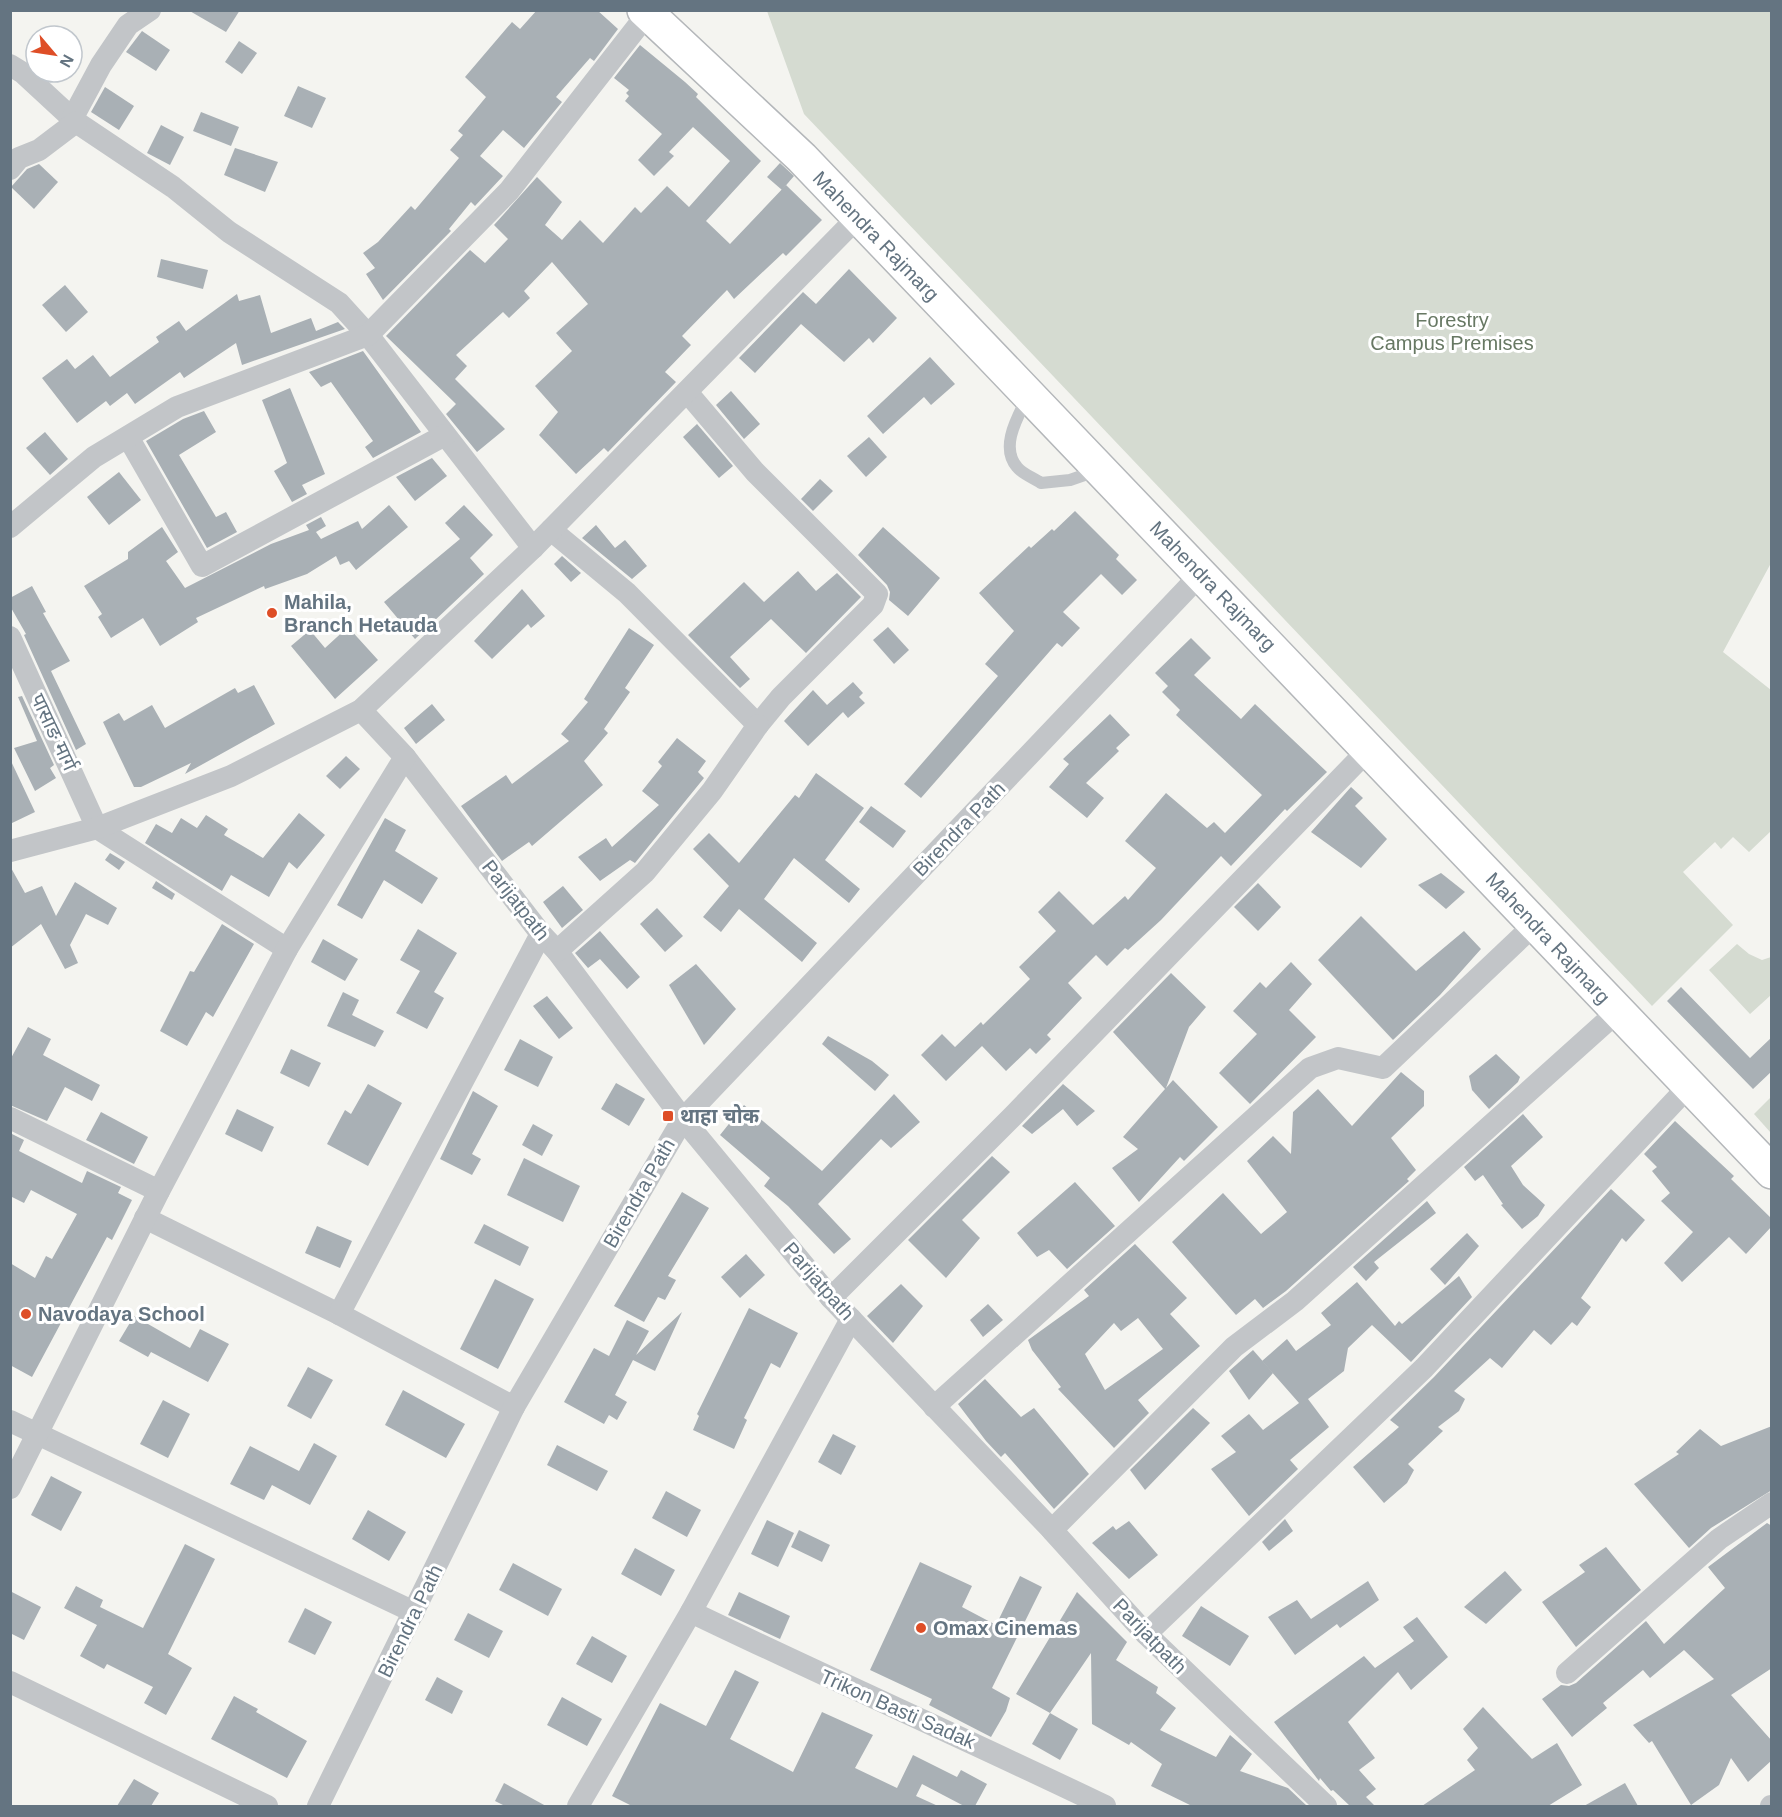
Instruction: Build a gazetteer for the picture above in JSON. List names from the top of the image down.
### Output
{
  "streets": {
    "highway": ["Mahendra Rajmarg"],
    "street": [
      "पासाङ मार्ग",
      "Birendra Path",
      "Parijatpath",
      "Trikon Basti Sadak"
    ]
  },
  "crossings": [
    ["Mahendra Rajmarg", "Birendra Path"],
    ["Birendra Path", "Parijatpath"]
  ],
  "parks": ["Forestry Campus Premises"],
  "places": {
    "other": ["Mahila, Branch Hetauda", "Navodaya School", "Omax Cinemas"],
    "transit": ["थाहा चोक"]
  },
  "north": "bottom right"
}
